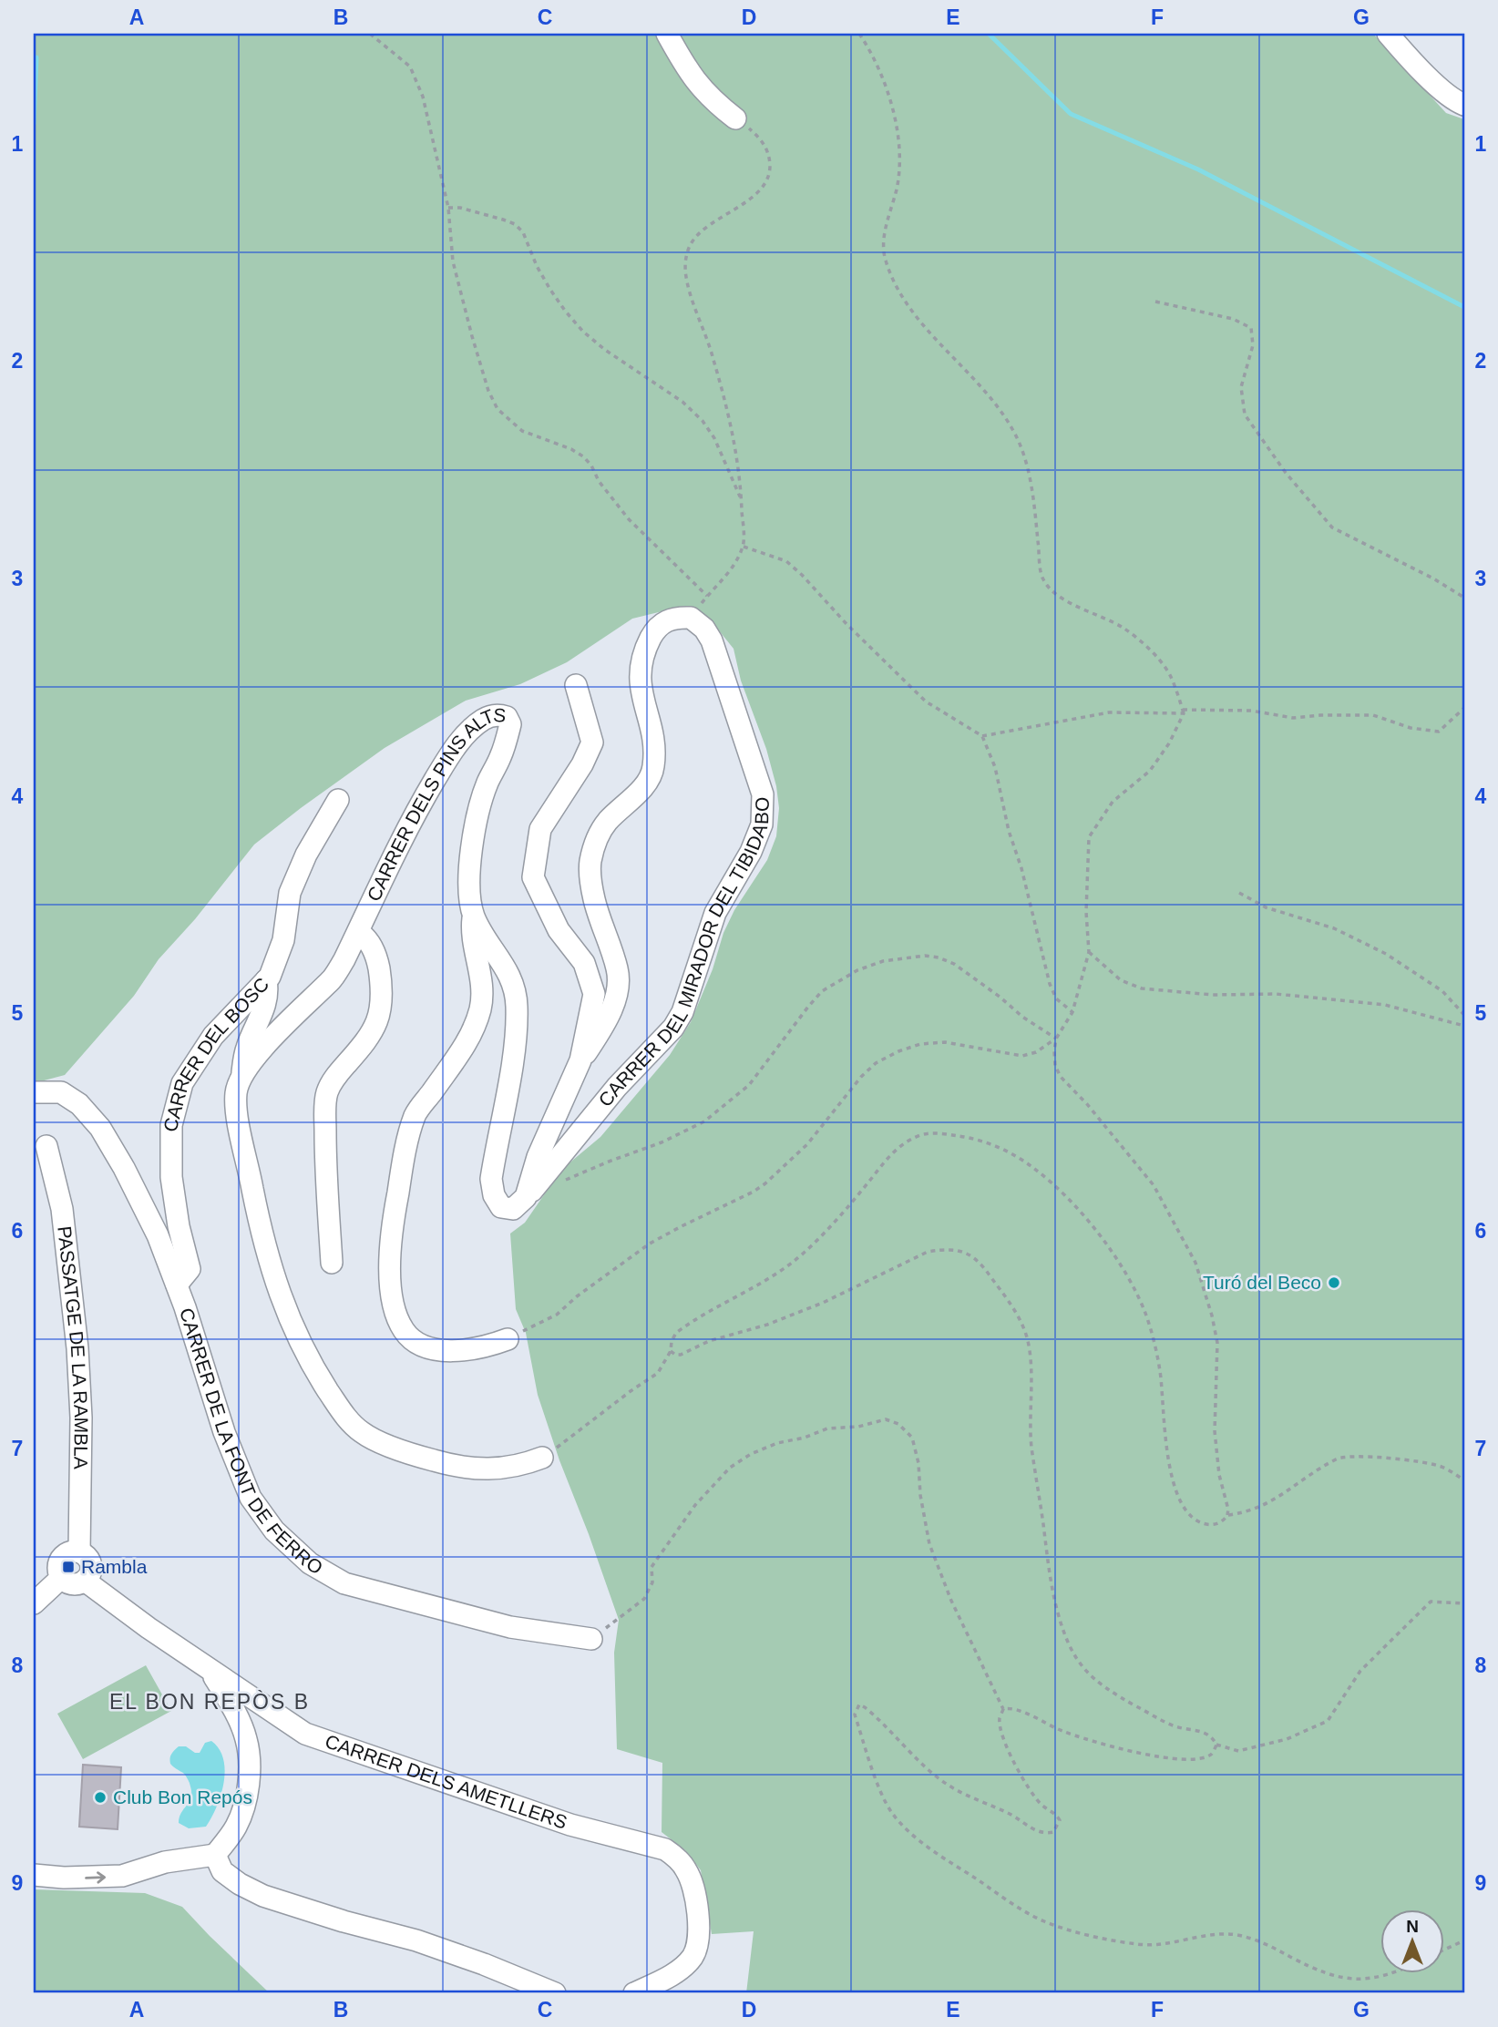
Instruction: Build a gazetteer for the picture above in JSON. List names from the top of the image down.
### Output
{
  "streets": {
    "street": [
      "CARRER DELS PINS ALTS",
      "CARRER DEL MIRADOR DEL TIBIDABO",
      "CARRER DEL BOSC",
      "PASSATGE DE LA RAMBLA",
      "CARRER DE LA FONT DE FERRO",
      "CARRER DELS AMETLLERS"
    ]
  },
  "crossings": [
    ["CARRER DELS PINS ALTS", "CARRER DEL MIRADOR DEL TIBIDABO"],
    ["CARRER DEL BOSC", "CARRER DE LA FONT DE FERRO"],
    ["PASSATGE DE LA RAMBLA", "CARRER DELS AMETLLERS"]
  ],
  "districts": ["EL BON REPÒS B"],
  "places": {
    "other": ["Turó del Beco", "Club Bon Repós"],
    "transit": ["Rambla"]
  },
  "north": "top",
  "grid": {
    "columns": [
      "A",
      "B",
      "C",
      "D",
      "E",
      "F",
      "G"
    ],
    "rows": [
      "1",
      "2",
      "3",
      "4",
      "5",
      "6",
      "7",
      "8",
      "9"
    ]
  }
}
